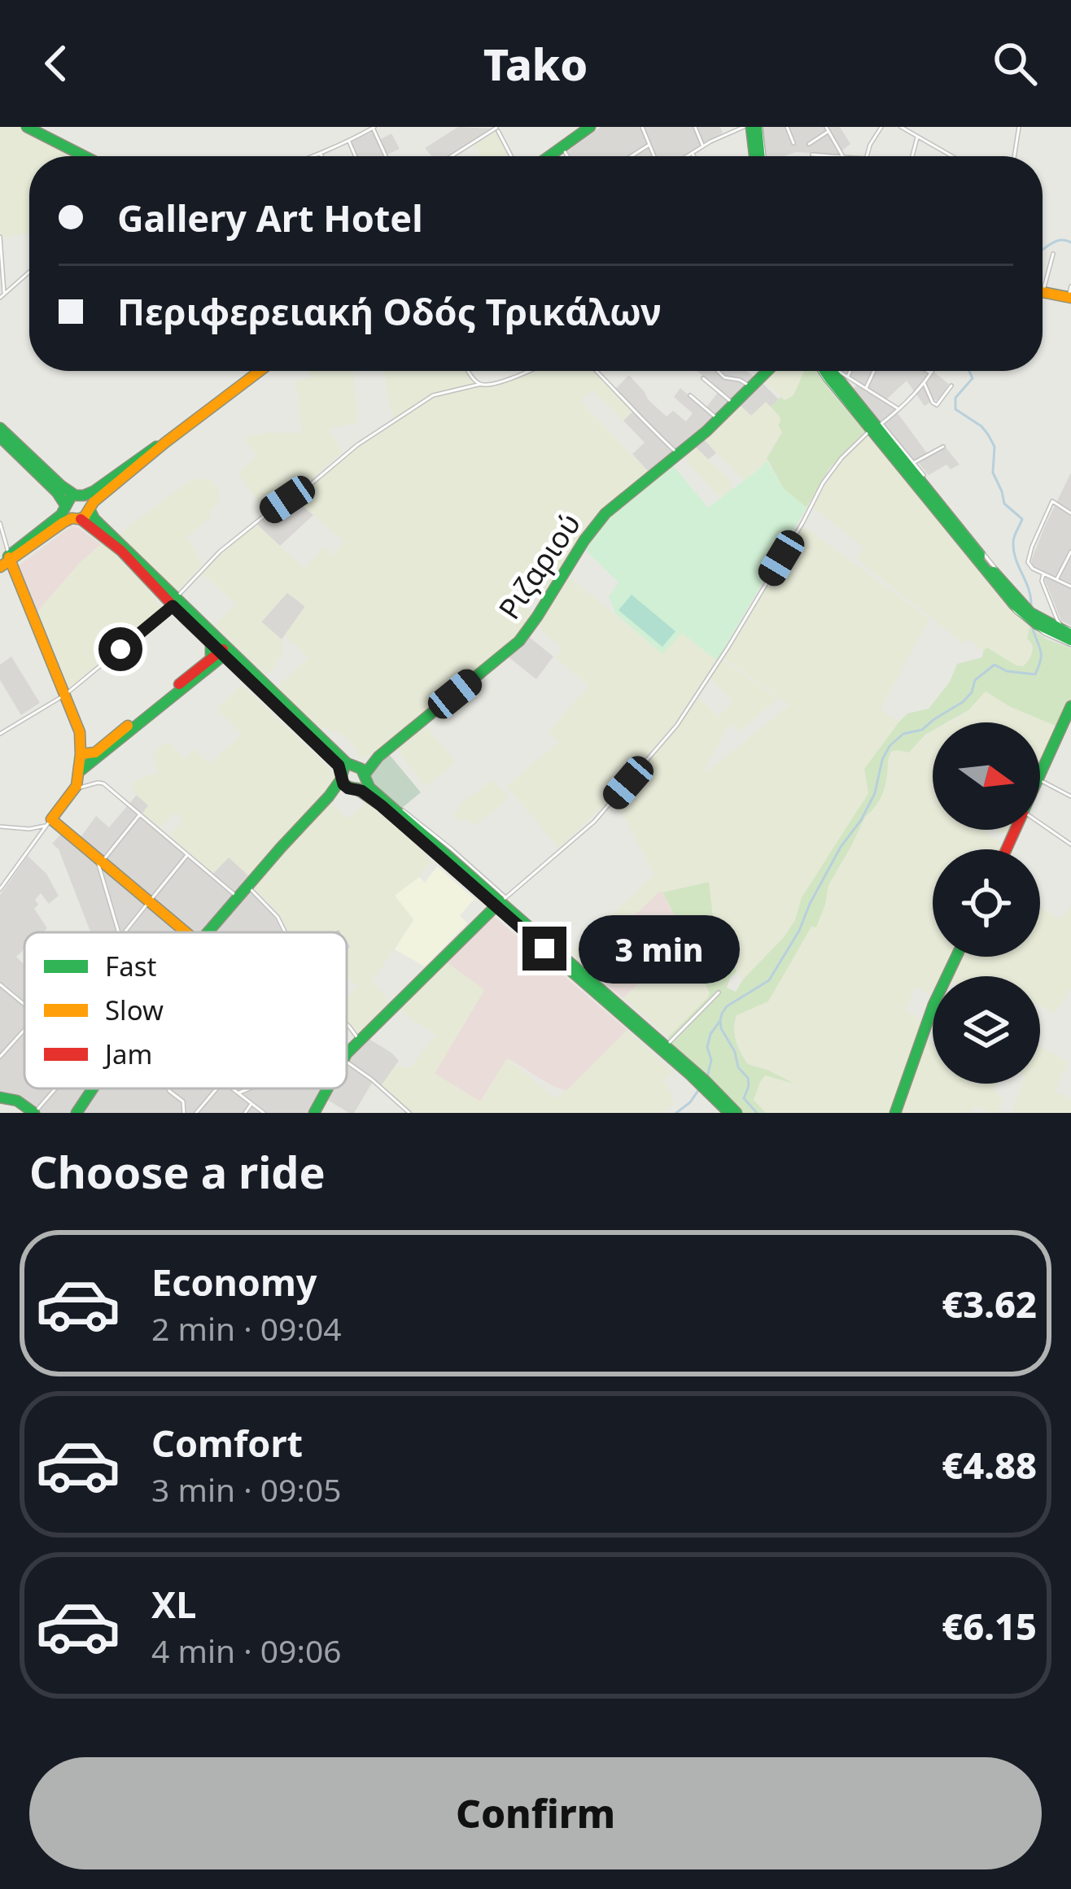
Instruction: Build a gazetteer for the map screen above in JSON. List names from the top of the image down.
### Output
{
  "streets": {
    "main road": ["Ριζαριού"]
  },
  "legend": ["Fast", "Slow", "Jam"],
  "north": "right",
  "page": {
    "header": "Tako",
    "banner": ["Gallery Art Hotel", "Περιφερειακή Οδός Τρικάλων"],
    "bubble": "3 min",
    "heading": "Choose a ride",
    "list": [
      {
        "name": "Economy",
        "note": "2 min · 09:04",
        "value": "€3.62"
      },
      {
        "name": "Comfort",
        "note": "3 min · 09:05",
        "value": "€4.88"
      },
      {
        "name": "XL",
        "note": "4 min · 09:06",
        "value": "€6.15"
      }
    ],
    "buttons": "Confirm"
  }
}
